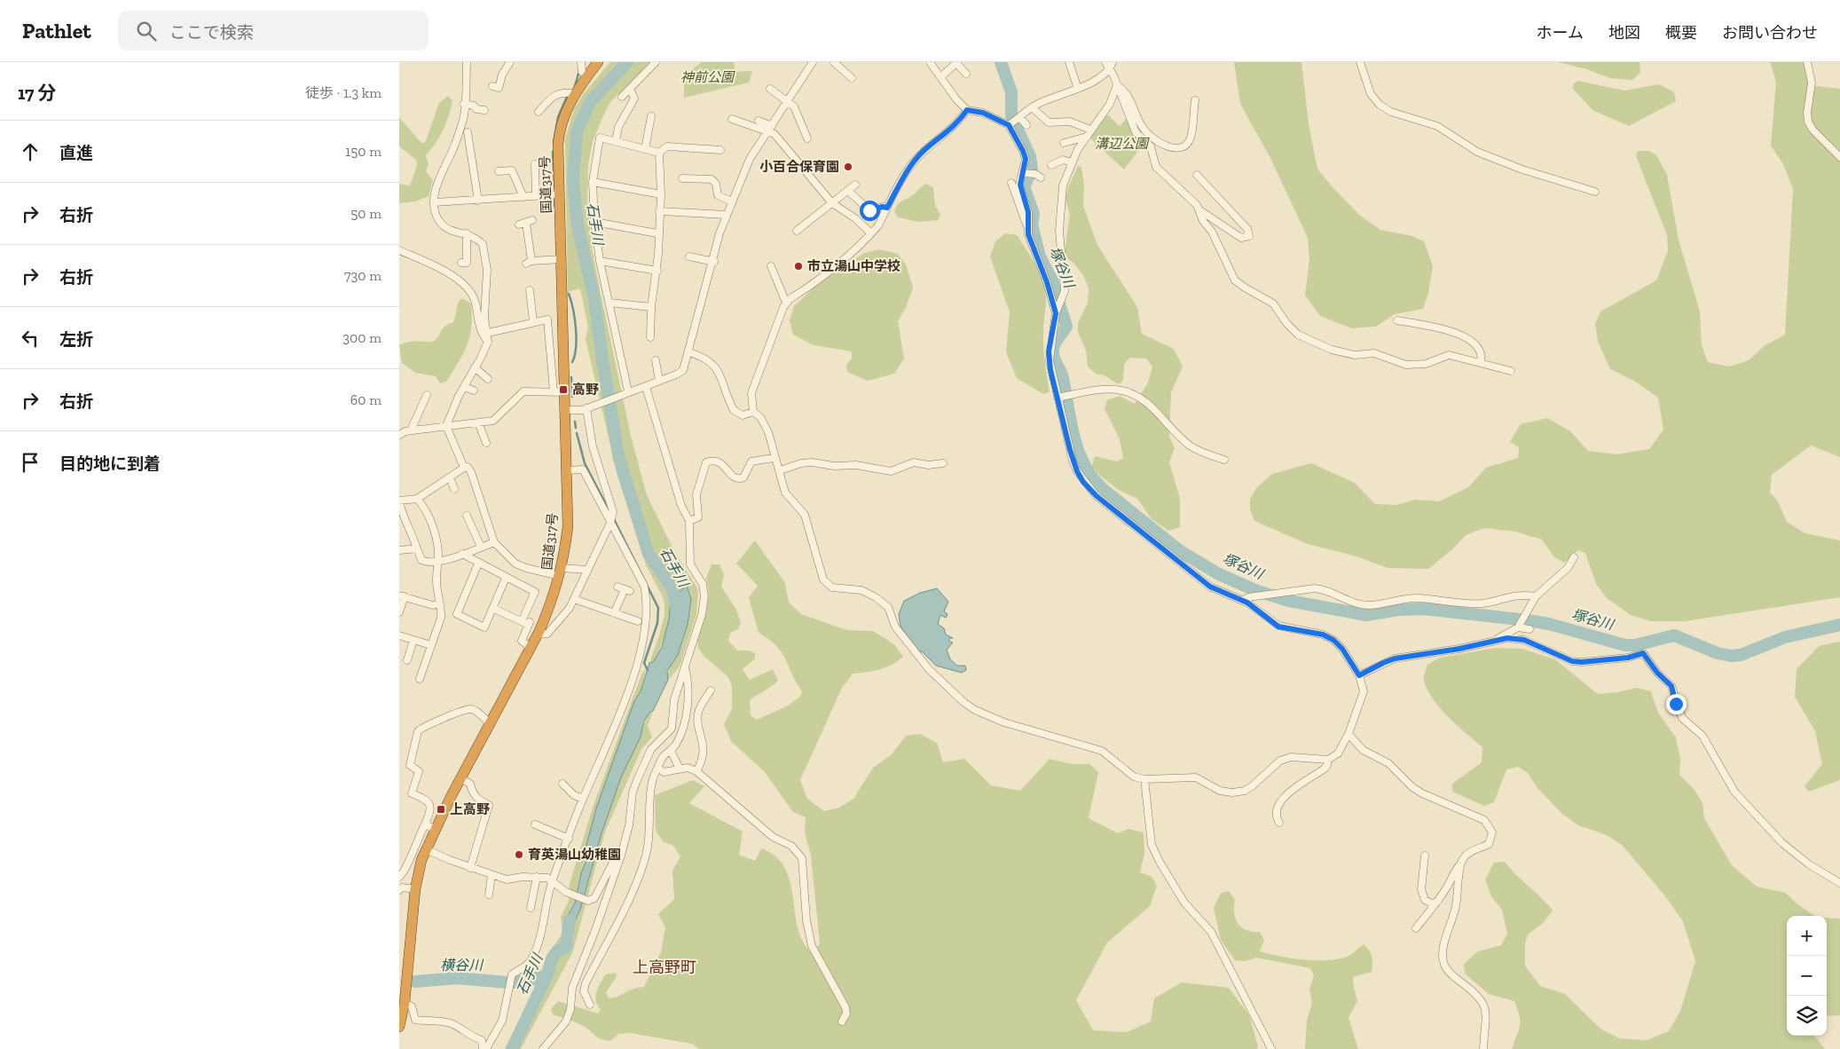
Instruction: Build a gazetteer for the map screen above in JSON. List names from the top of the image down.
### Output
{
  "streets": {
    "highway": ["国道317号"]
  },
  "districts": ["上高野町"],
  "water": ["石手川", "塚谷川", "横谷川"],
  "parks": ["神前公園", "溝辺公園"],
  "places": {
    "other": ["小百合保育園", "市立湯山中学校", "育英湯山幼稚園"],
    "transit": ["高野", "上高野"]
  },
  "page": {
    "header": "Pathlet",
    "search": "ここで検索",
    "nav": [
      "ホーム",
      "地図",
      "概要",
      "お問い合わせ"
    ],
    "heading": ["17 分", "徒歩 · 1.3 km"],
    "list": [
      ["直進", "150 m"],
      ["右折", "50 m"],
      ["右折", "730 m"],
      ["左折", "300 m"],
      ["右折", "60 m"],
      "目的地に到着"
    ],
    "map_buttons": ["+", "−"]
  }
}
